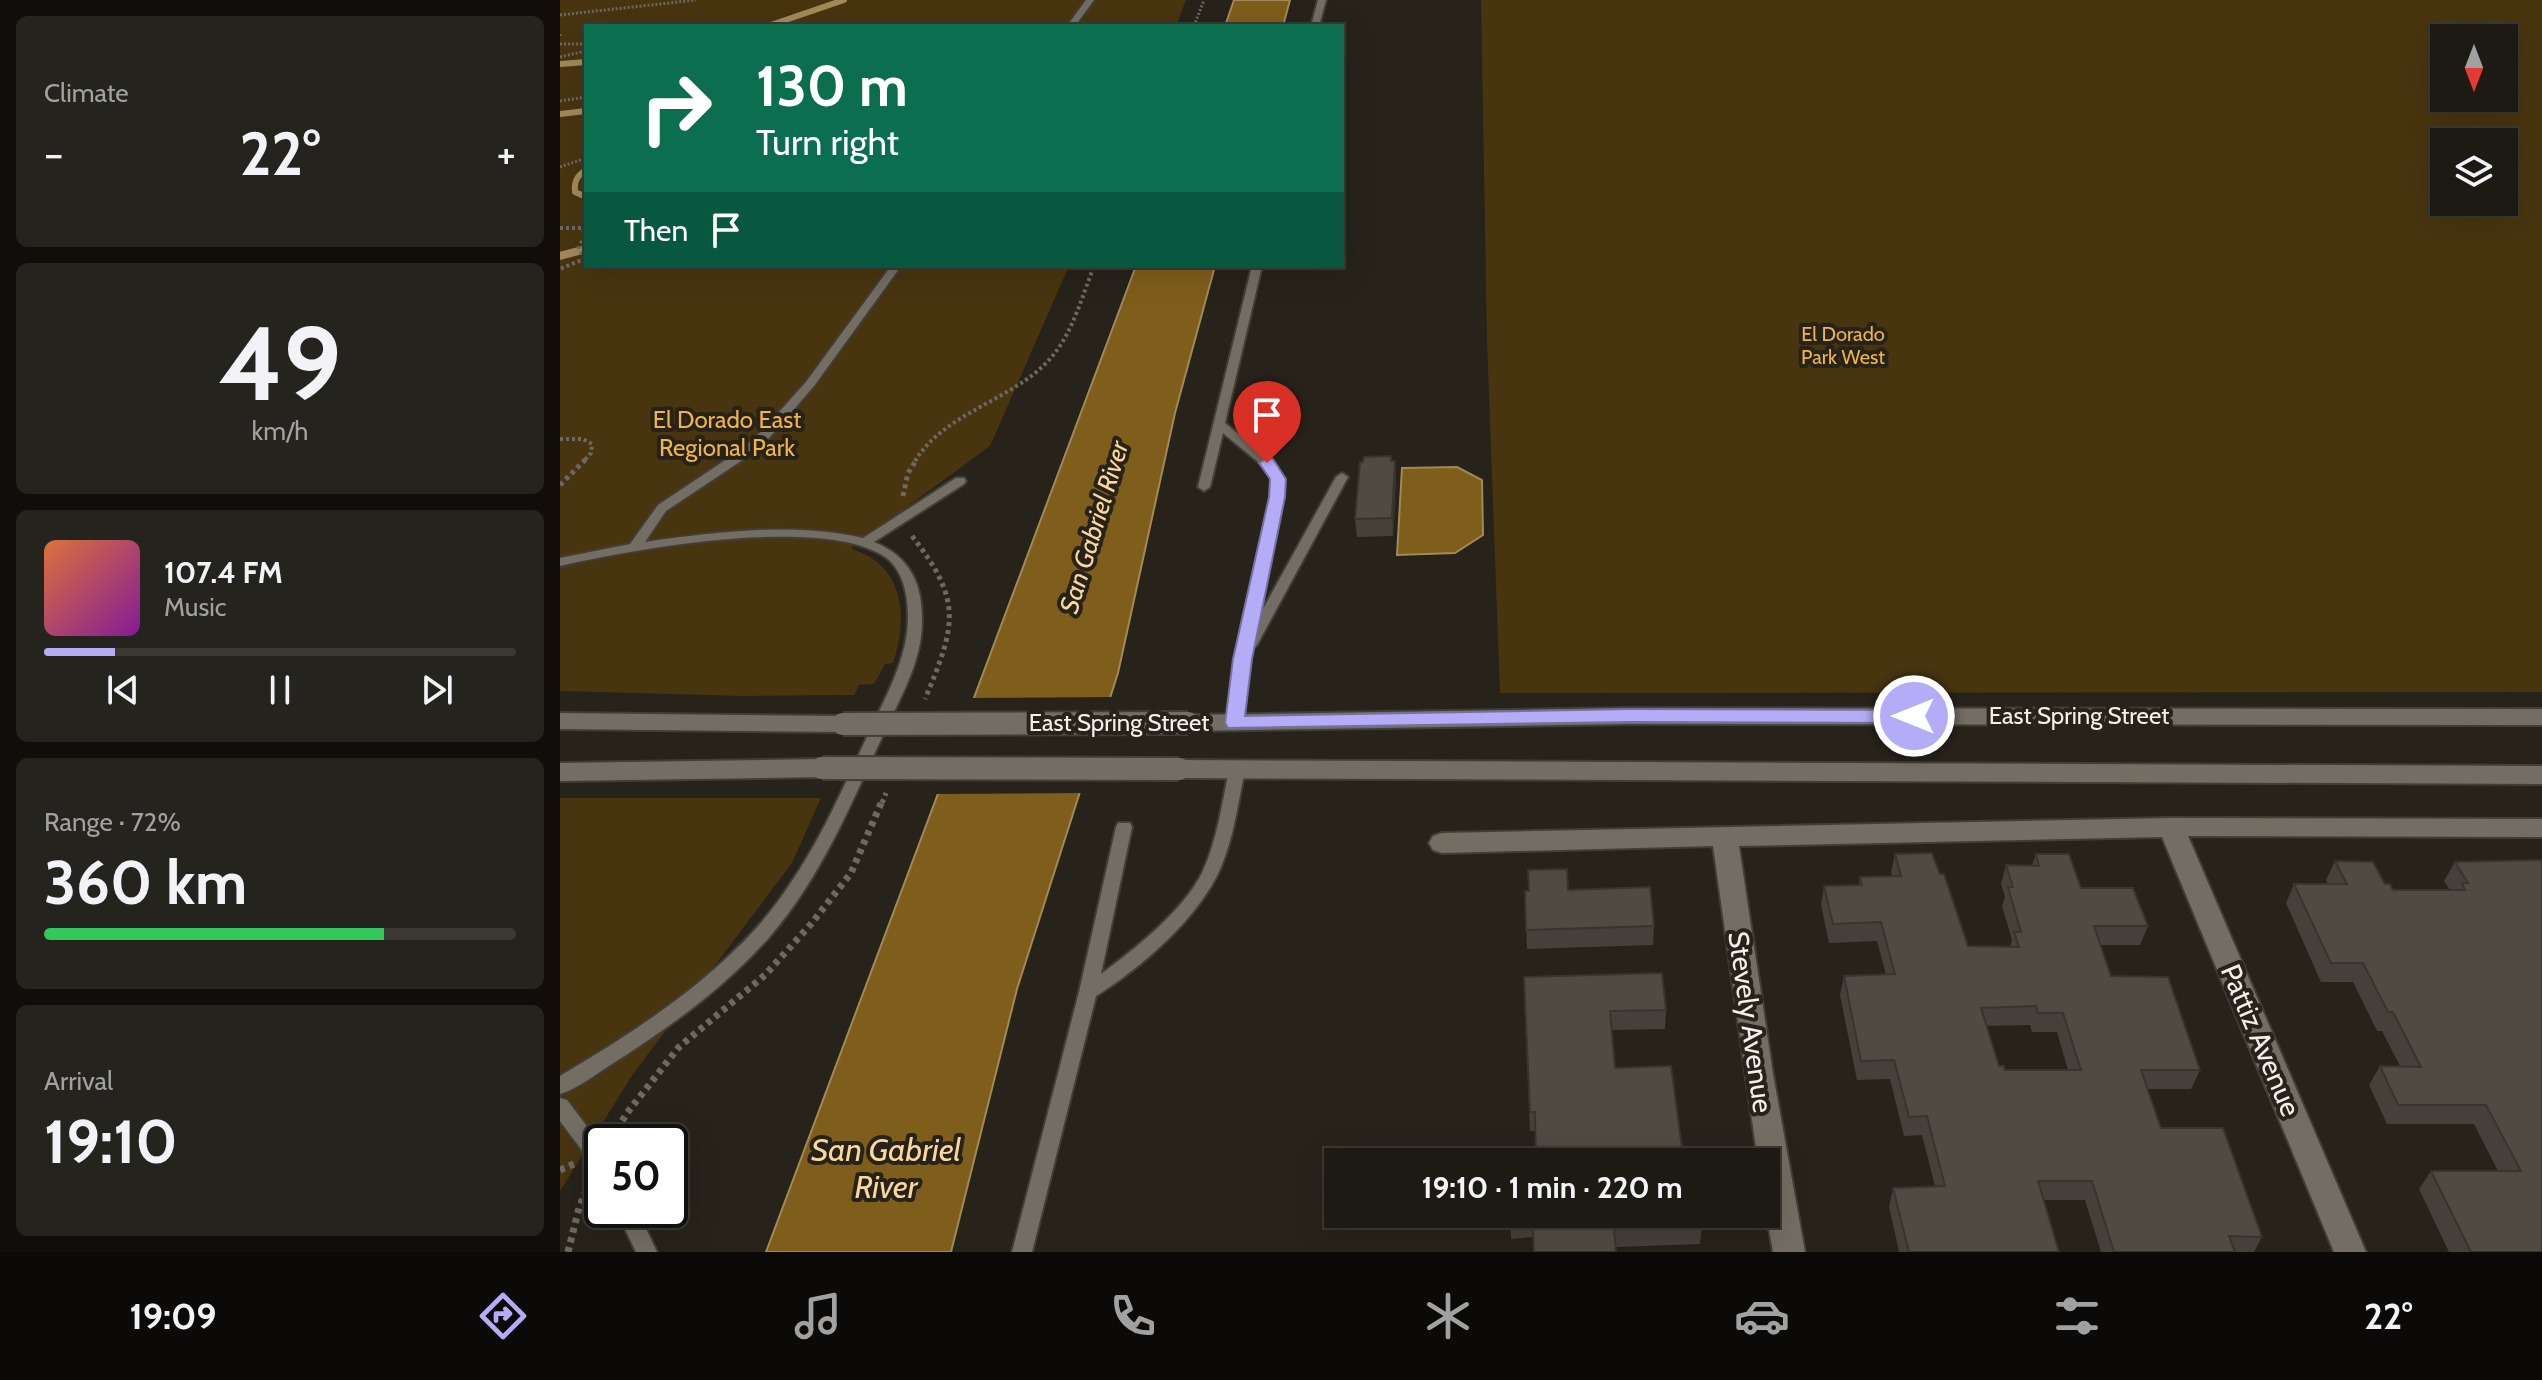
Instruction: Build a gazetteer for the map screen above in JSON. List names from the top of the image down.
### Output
{
  "streets": {
    "main road": ["East Spring Street", "Stevely Avenue", "Pattiz Avenue"]
  },
  "water": ["San Gabriel River"],
  "parks": ["El Dorado Park West", "El Dorado East Regional Park"],
  "north": "bottom",
  "page": {
    "tile": [
      "Climate",
      ["49", "km/h"],
      ["Range · 72%", "360 km"],
      ["Arrival", "19:10"]
    ],
    "turn": ["130 m", "Turn right"],
    "heat": ["−", "22°", "+"],
    "then": "Then",
    "song": ["107.4 FM", "Music"],
    "limit": "50",
    "trip": "19:10 · 1 min · 220 m",
    "tabs": ["19:09", "22°"]
  }
}
